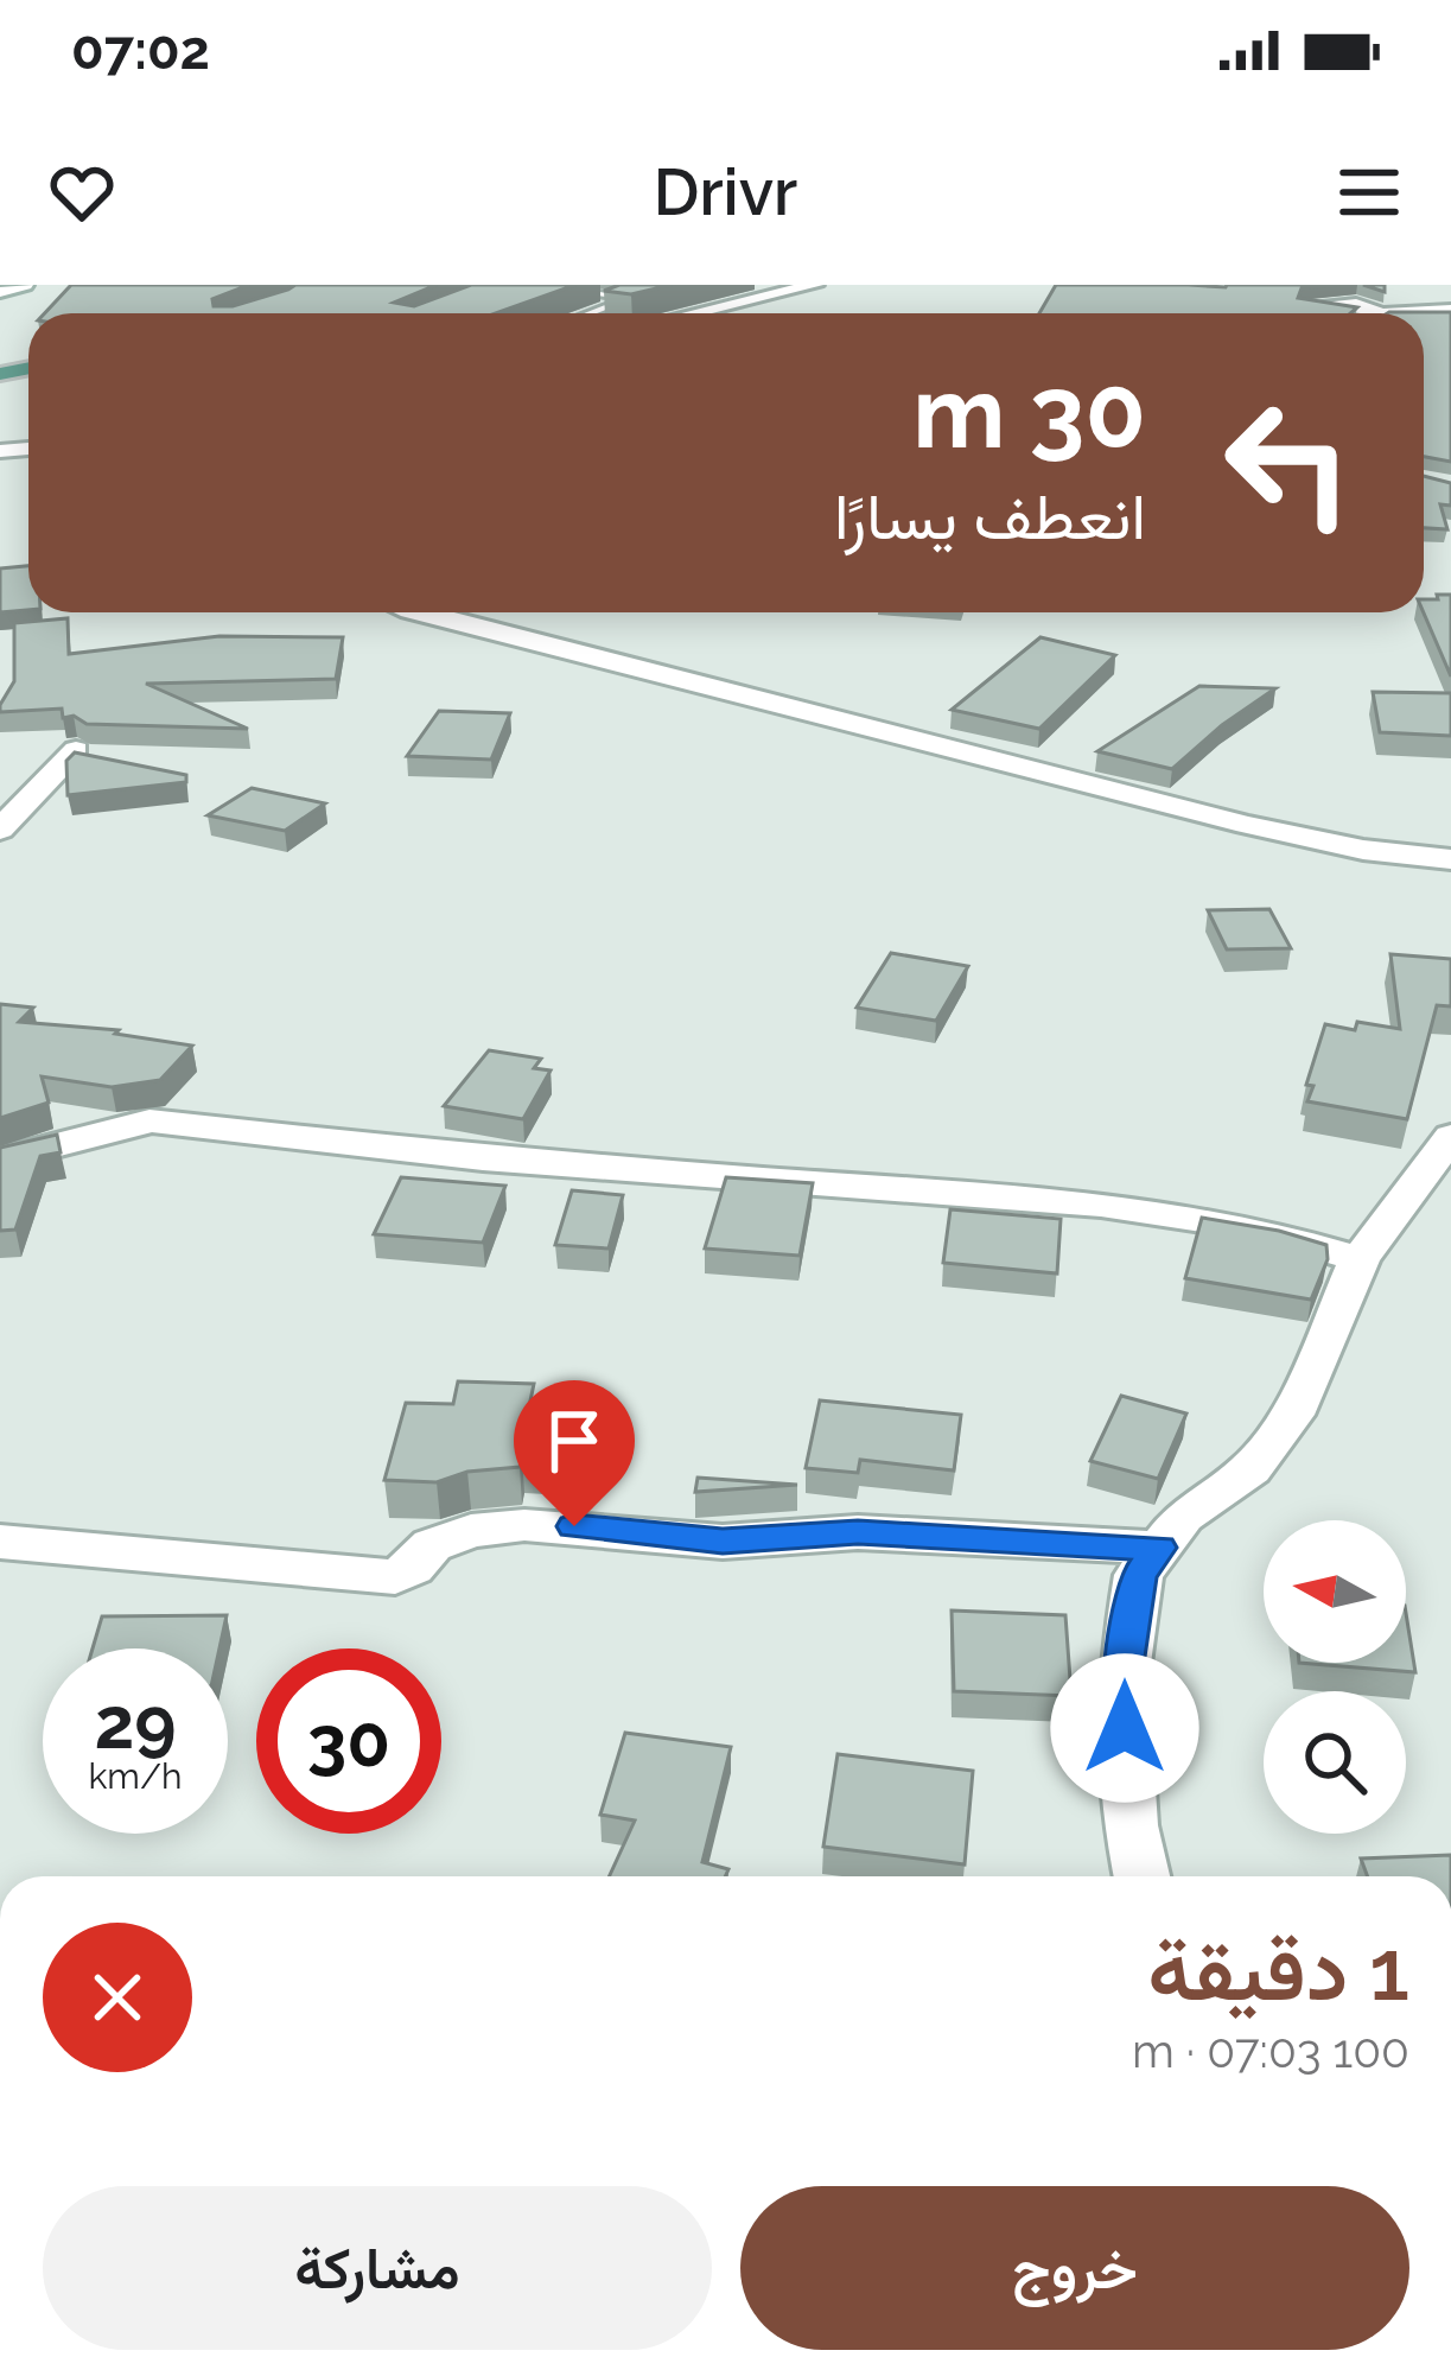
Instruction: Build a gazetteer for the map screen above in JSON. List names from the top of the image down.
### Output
{
  "north": "left",
  "page": {
    "status": "07:02",
    "header": "Drivr",
    "turn": ["30 m", "انعطف يسارًا"],
    "speed": "29 km/h",
    "limit": "30",
    "heading": ["1 دقيقة", "100 m · 07:03"],
    "buttons": ["خروج", "مشاركة"]
  }
}
